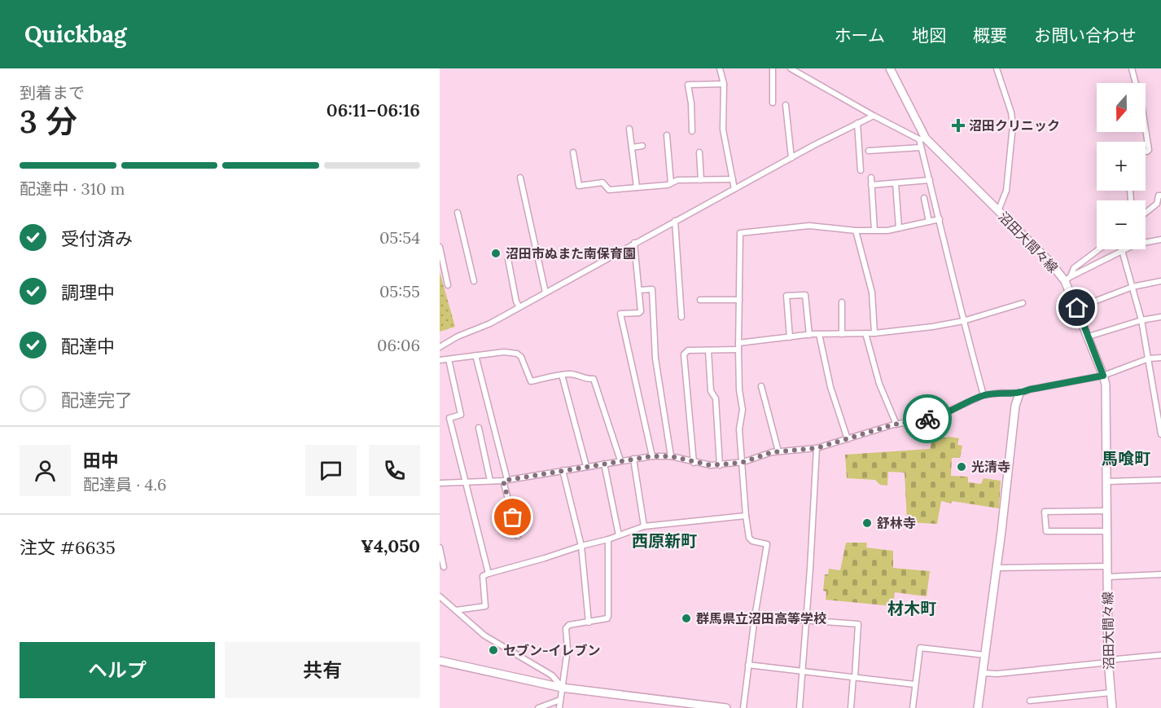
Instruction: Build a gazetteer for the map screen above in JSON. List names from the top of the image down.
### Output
{
  "streets": {
    "main road": ["沼田大間々線"]
  },
  "districts": ["馬喰町", "西原新町", "材木町"],
  "places": {
    "health": ["沼田クリニック"],
    "other": [
      "沼田市ぬまた南保育園",
      "光清寺",
      "舒林寺",
      "群馬県立沼田高等学校",
      "セブン-イレブン"
    ]
  },
  "north": "bottom",
  "page": {
    "header": "Quickbag",
    "nav": [
      "ホーム",
      "地図",
      "概要",
      "お問い合わせ"
    ],
    "heading": ["3 分", "到着まで", "06:11–06:16"],
    "panel": [
      "田中",
      "配達員 · 4.6",
      "注文 #6635",
      "¥4,050"
    ],
    "map_buttons": ["+", "−"],
    "bar": "配達中 · 310 m",
    "list": [
      ["受付済み", "05:54"],
      ["調理中", "05:55"],
      ["配達中", "06:06"],
      "配達完了"
    ],
    "buttons": ["ヘルプ", "共有"]
  }
}
